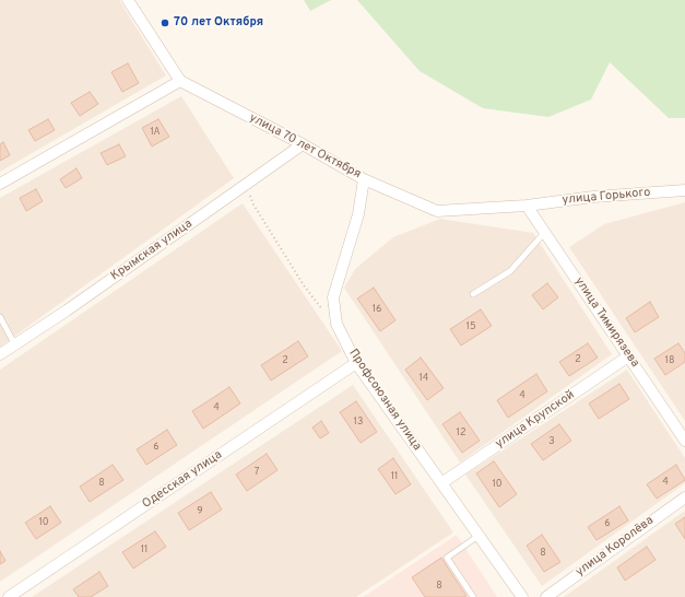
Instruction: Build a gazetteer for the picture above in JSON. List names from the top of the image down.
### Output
{
  "streets": {
    "street": [
      "улица 70 лет Октября",
      "улица Горького",
      "Крымская улица",
      "улица Тимирязева",
      "Профсоюзная улица",
      "улица Крупской",
      "Одесская улица",
      "улица Королёва"
    ]
  },
  "crossings": [
    ["улица 70 лет Октября", "улица Горького"],
    ["улица 70 лет Октября", "Крымская улица"],
    ["улица 70 лет Октября", "улица Тимирязева"],
    ["улица 70 лет Октября", "Профсоюзная улица"],
    ["улица Горького", "улица Тимирязева"],
    ["улица Тимирязева", "улица Крупской"],
    ["Профсоюзная улица", "улица Крупской"],
    ["Профсоюзная улица", "Одесская улица"]
  ],
  "places": ["70 лет Октября"],
  "house_numbers": [
    "1А",
    "16",
    "15",
    "2",
    "2",
    "18",
    "14",
    "4",
    "4",
    "13",
    "12",
    "3",
    "6",
    "7",
    "11",
    "4",
    "8",
    "10",
    "9",
    "10",
    "6",
    "11",
    "8",
    "8"
  ]
}
